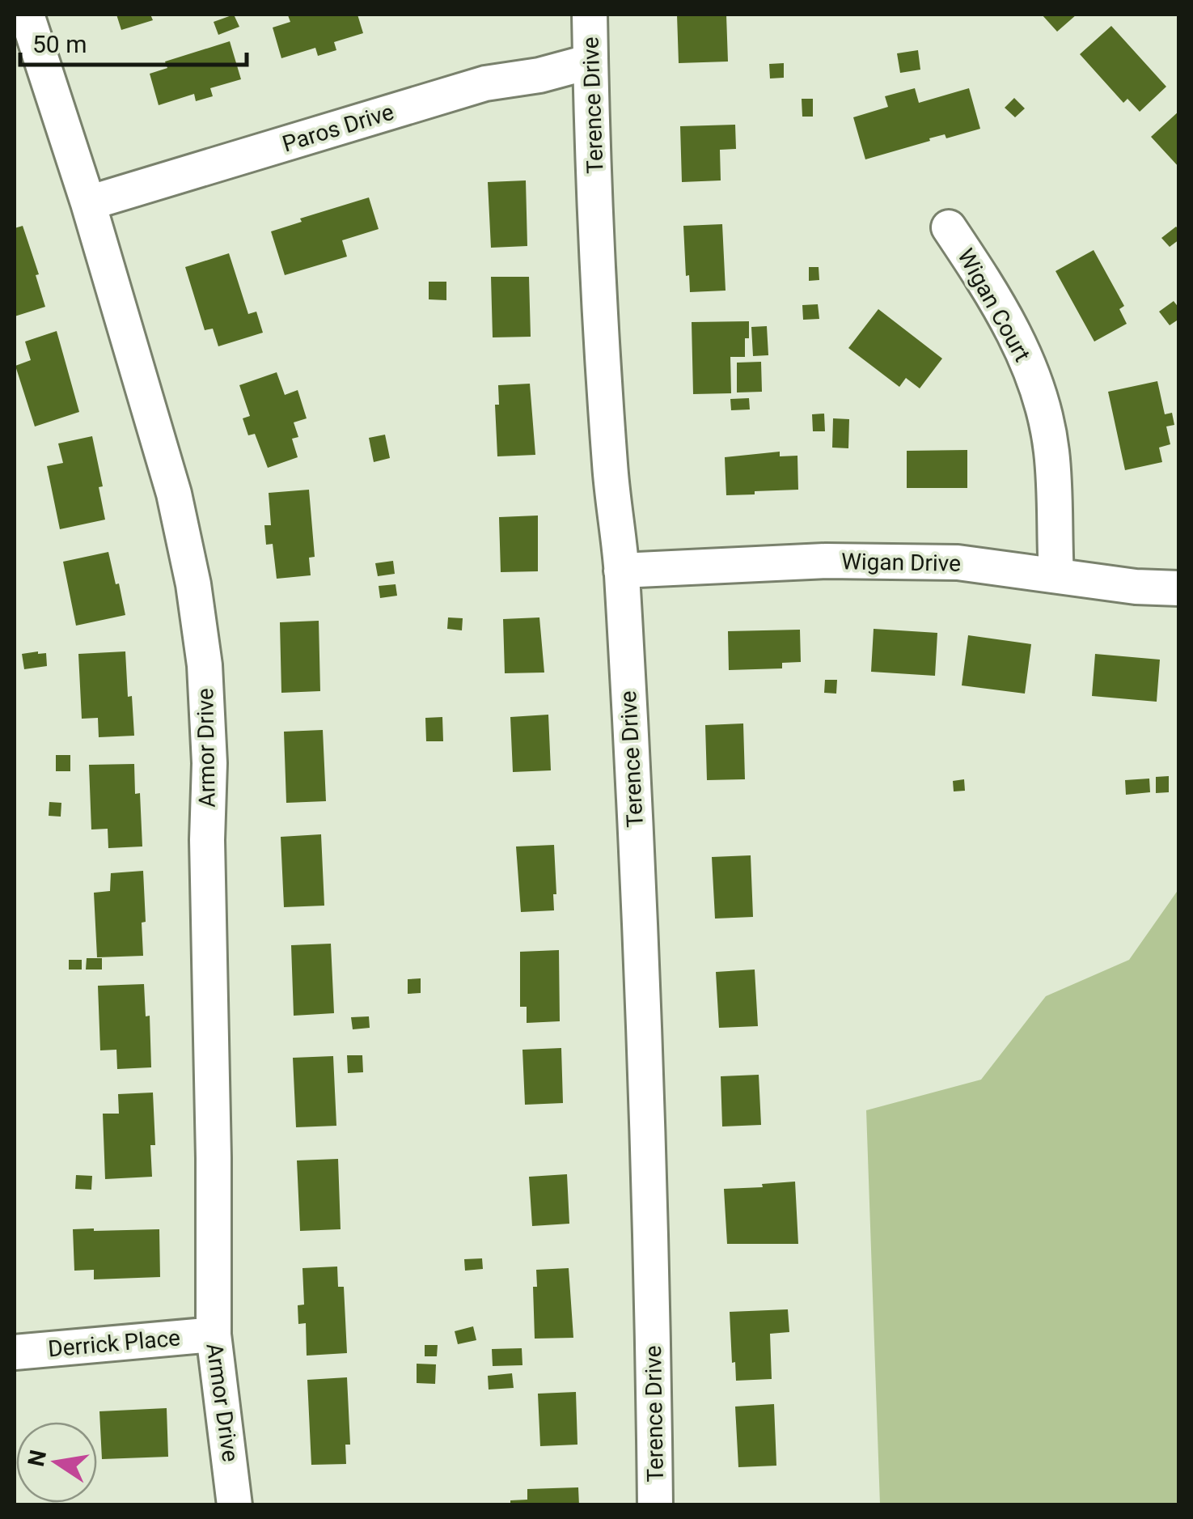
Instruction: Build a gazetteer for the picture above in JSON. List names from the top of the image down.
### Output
{
  "streets": {
    "street": [
      "Terence Drive",
      "Paros Drive",
      "Wigan Court",
      "Wigan Drive",
      "Armor Drive",
      "Derrick Place"
    ]
  },
  "crossings": [
    ["Terence Drive", "Paros Drive"],
    ["Terence Drive", "Wigan Drive"],
    ["Paros Drive", "Armor Drive"],
    ["Wigan Court", "Wigan Drive"],
    ["Armor Drive", "Derrick Place"]
  ],
  "scale_bar": "50 m",
  "north": "left"
}
